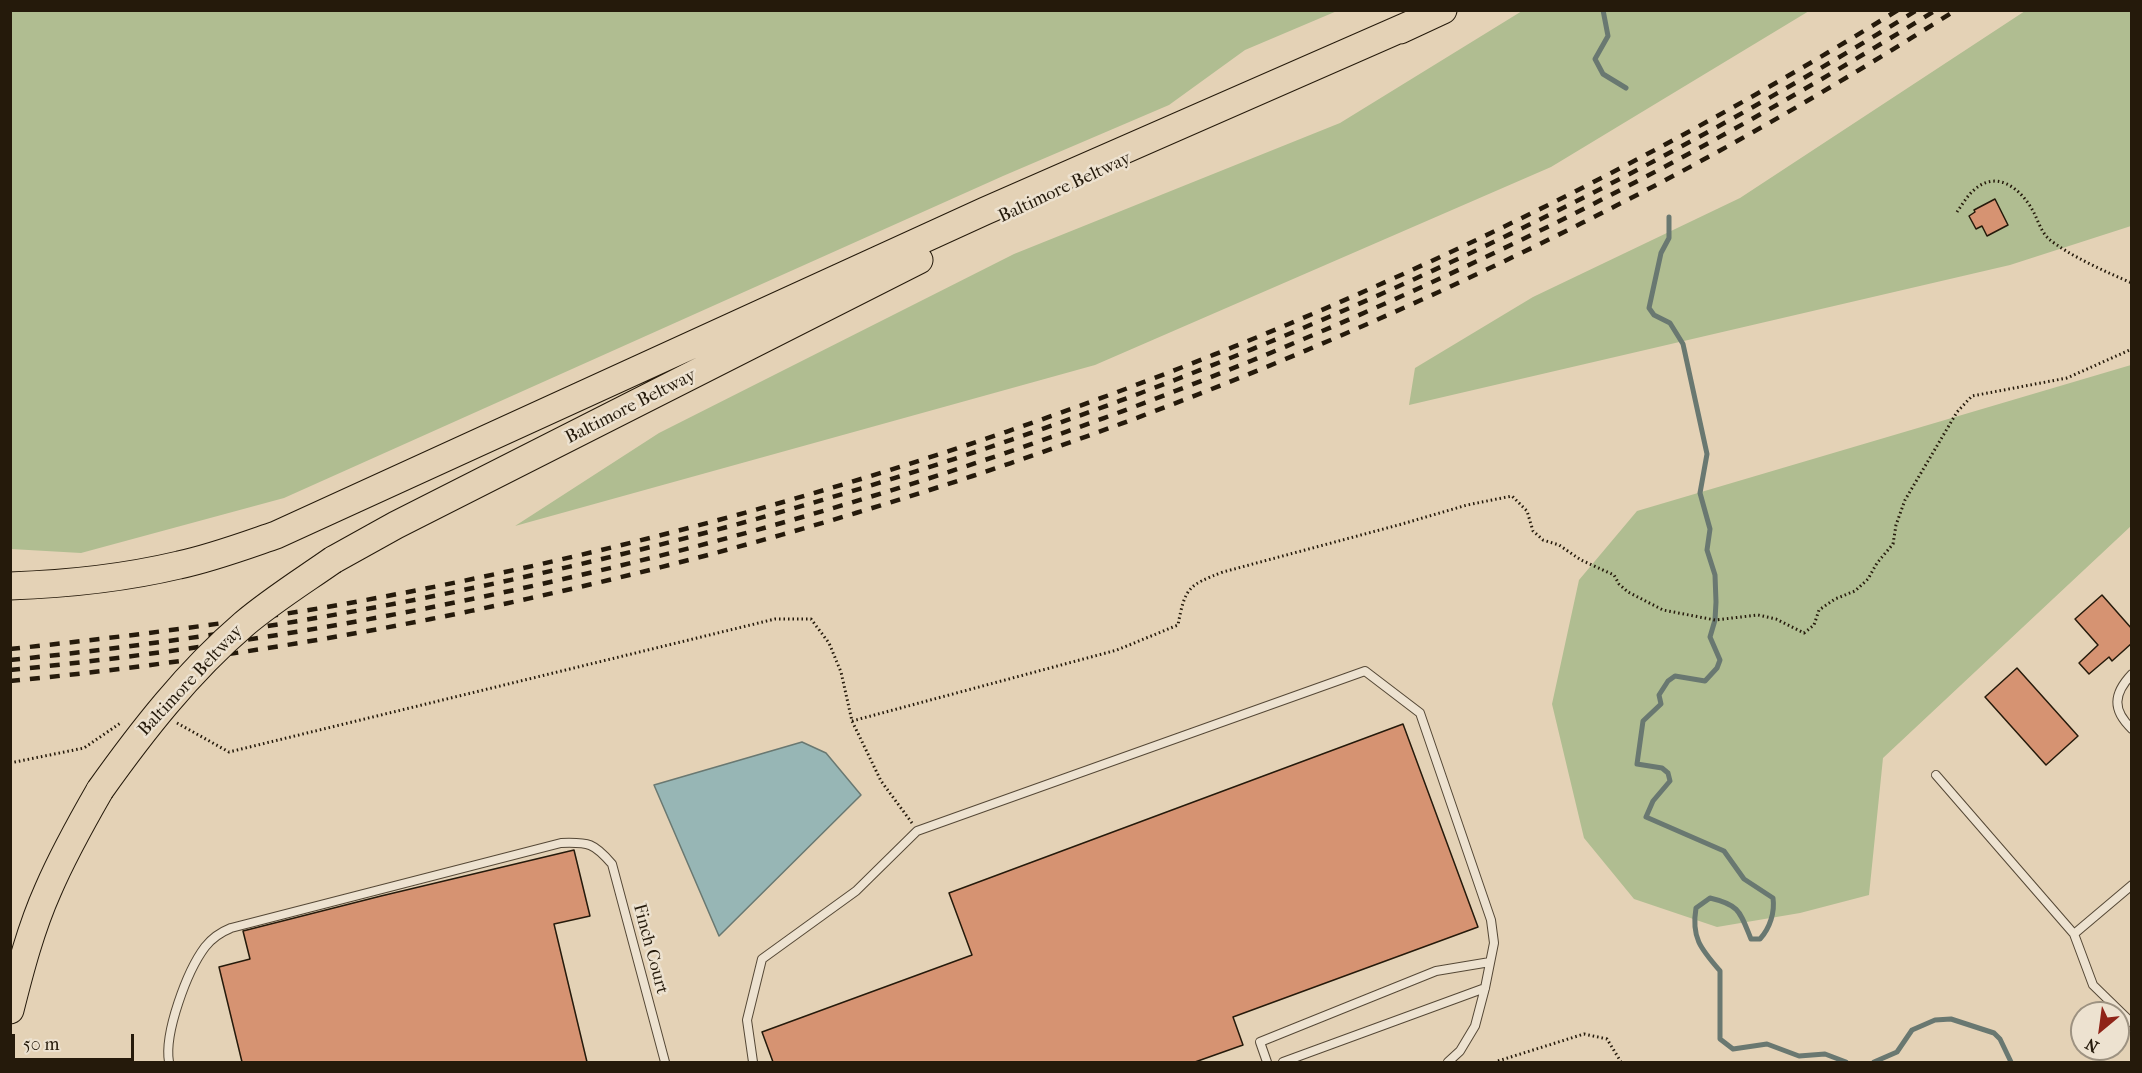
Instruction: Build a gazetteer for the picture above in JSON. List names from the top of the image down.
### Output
{
  "streets": {
    "highway": ["Baltimore Beltway"],
    "lane": ["Finch Court"]
  },
  "scale_bar": "50 m",
  "north": "bottom left"
}
